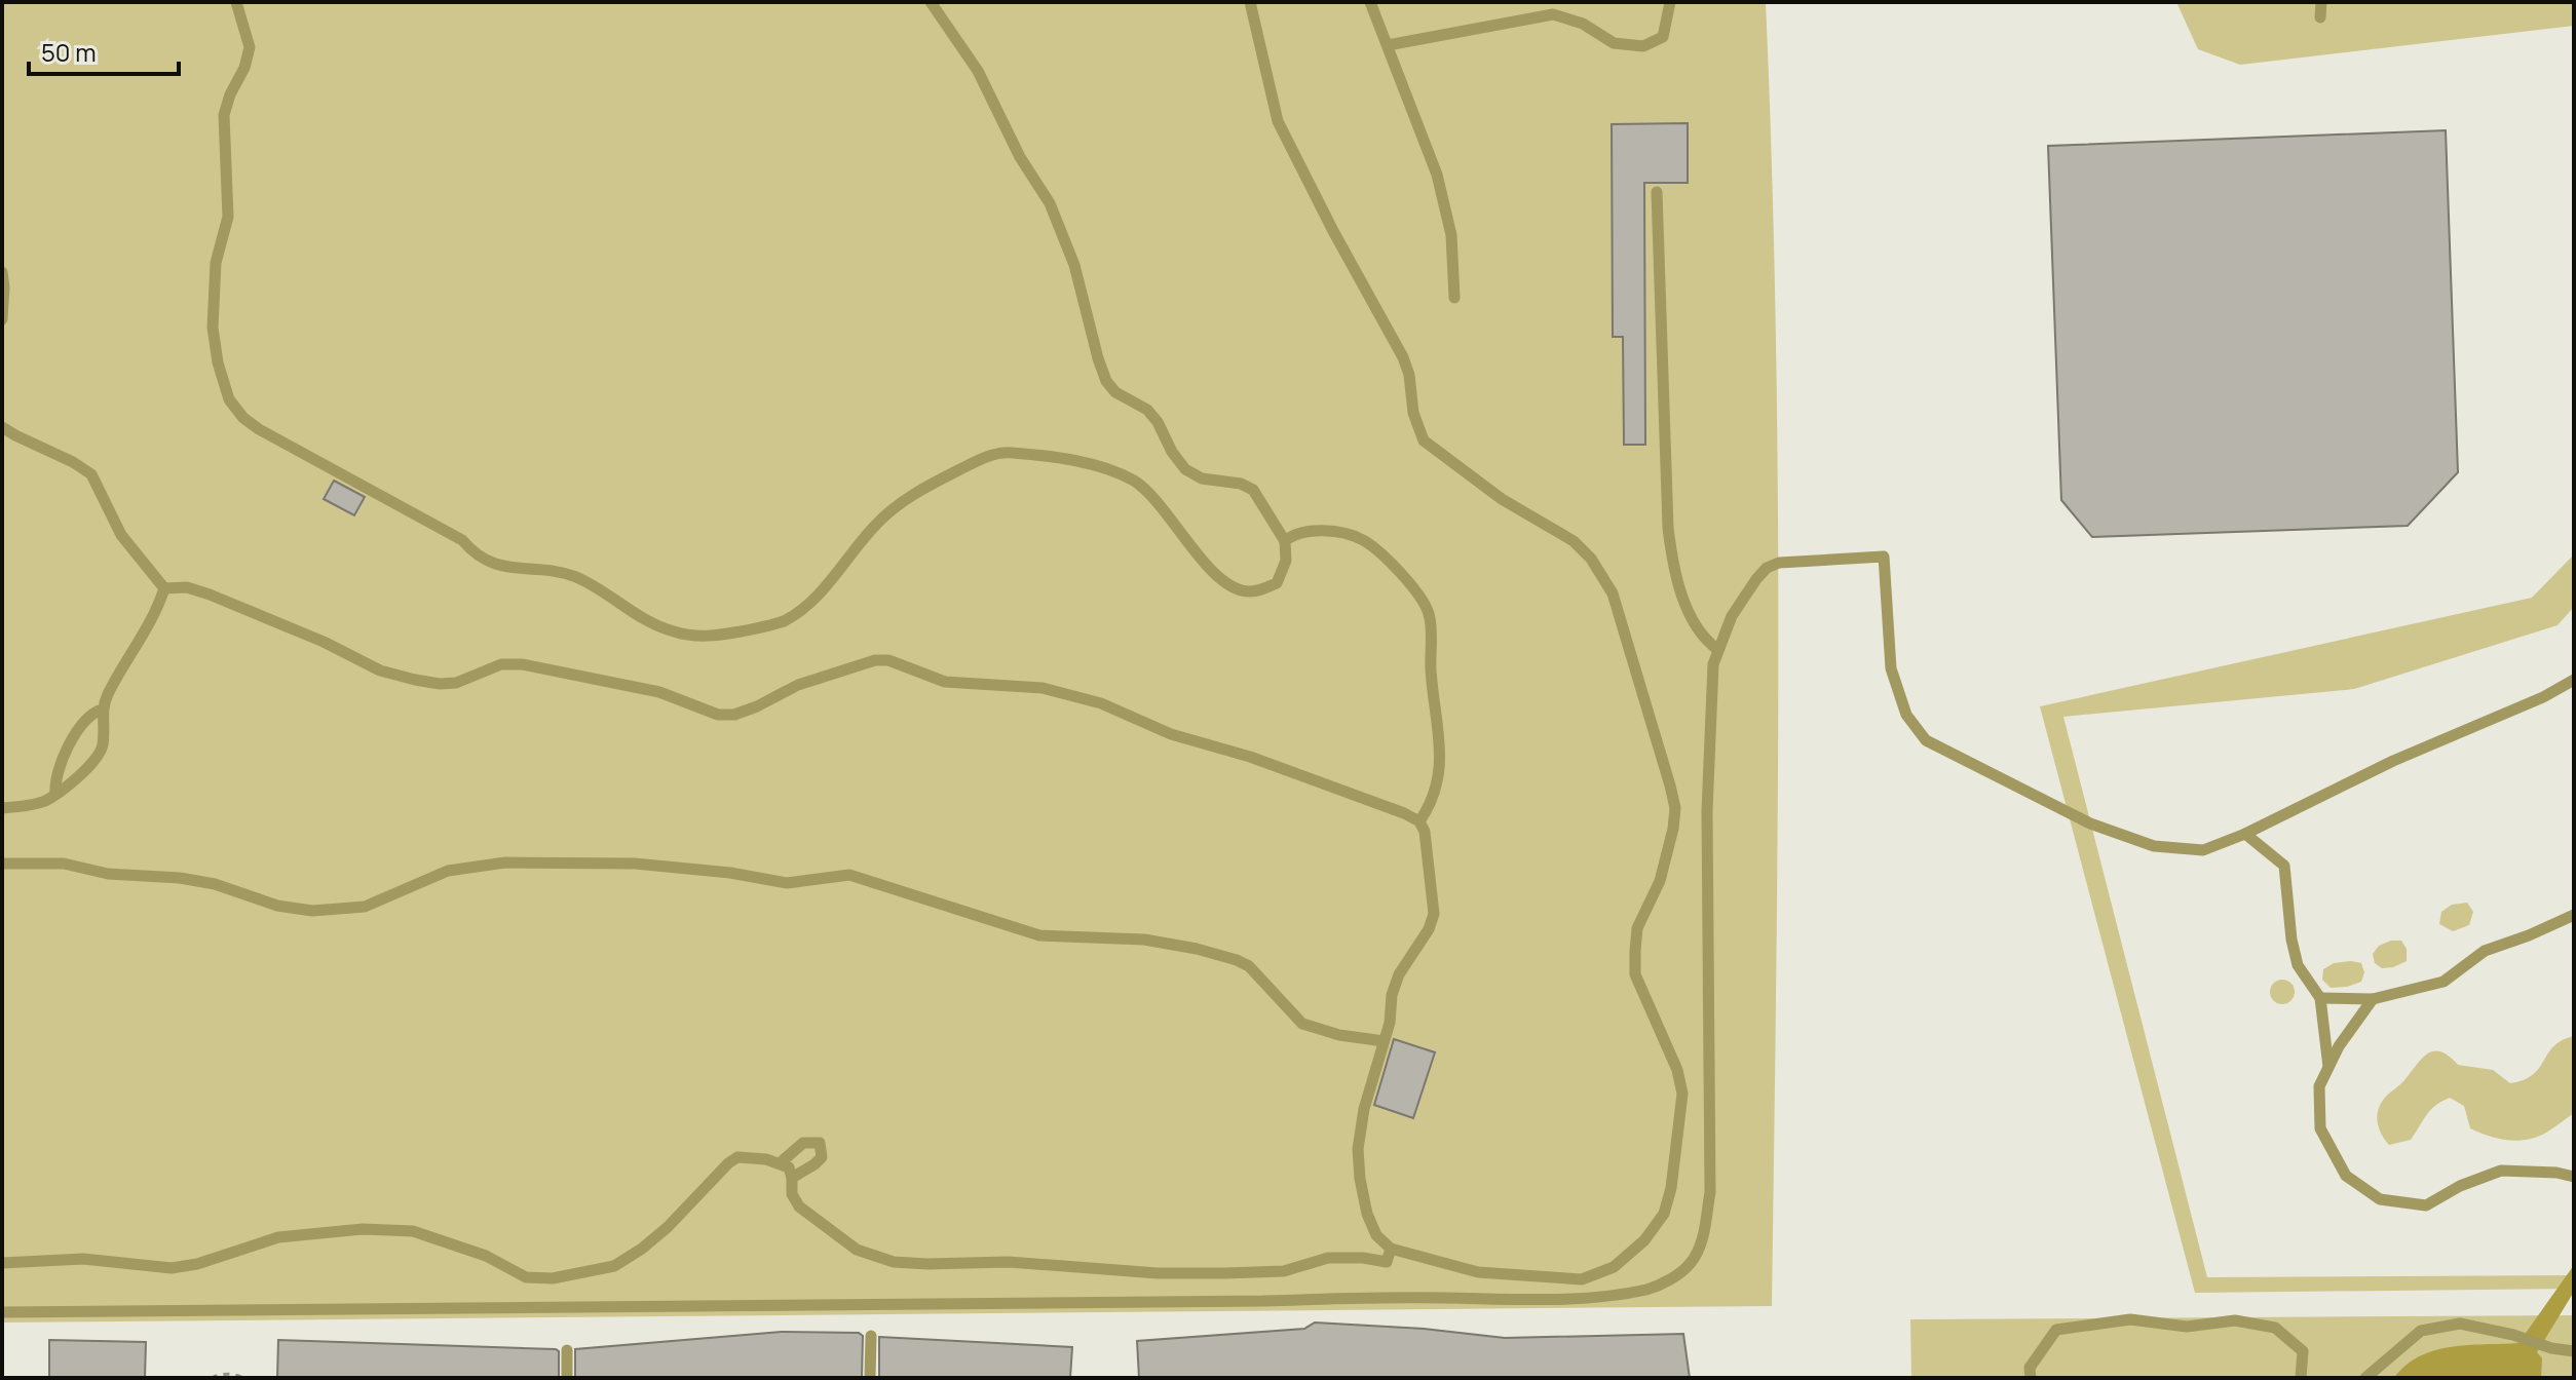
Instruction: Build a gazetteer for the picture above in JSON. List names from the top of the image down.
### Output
{
  "scale_bar": "50 m"
}
